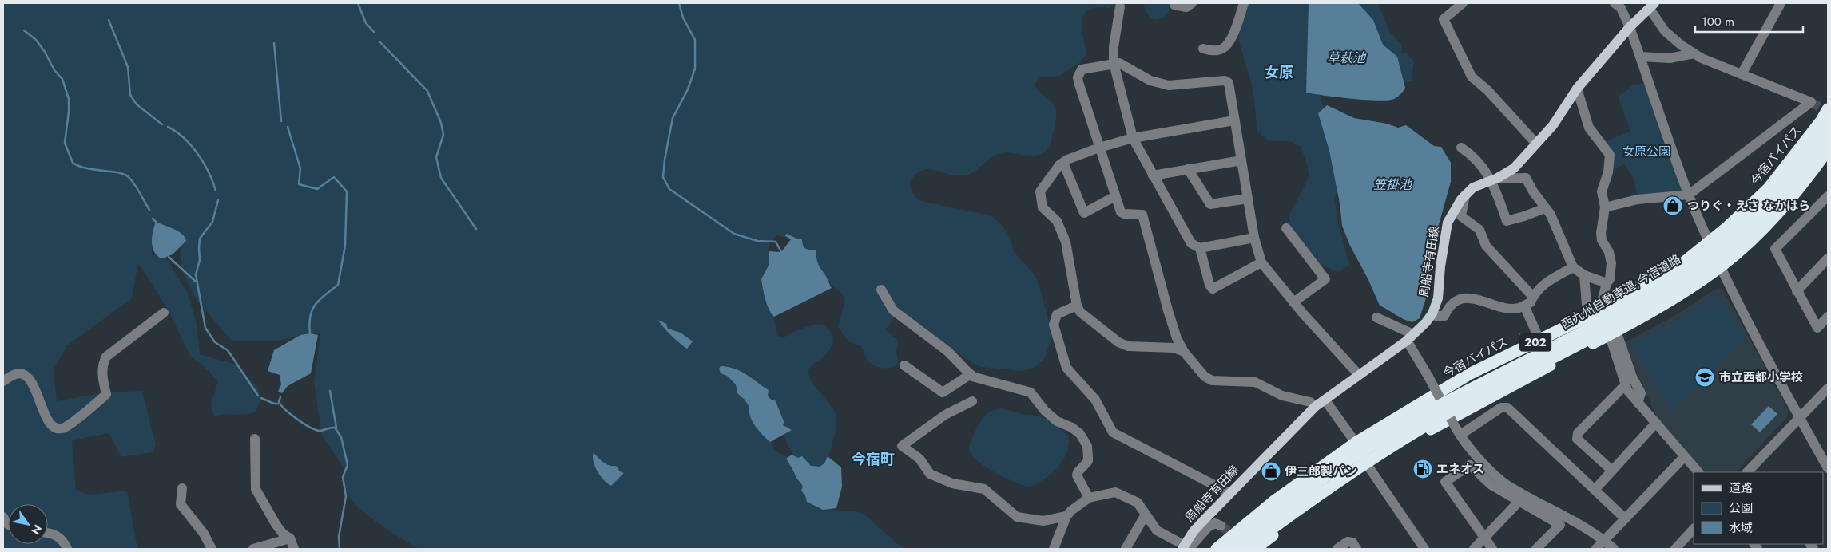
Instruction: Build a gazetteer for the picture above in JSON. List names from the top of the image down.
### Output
{
  "streets": {
    "highway": ["今宿バイパス", "西九州自動車道;今宿道路", "202"],
    "main road": ["周船寺有田線"]
  },
  "districts": ["女原", "今宿町"],
  "water": ["草萩池", "笠掛池"],
  "parks": ["女原公園"],
  "places": {
    "shop": ["つりぐ・えさ なかはら", "伊三郎製パン"],
    "school or university": ["市立西都小学校"],
    "fuel station": ["エネオス"]
  },
  "legend": ["道路", "公園", "水域"],
  "scale_bar": "100 m",
  "north": "bottom right"
}
